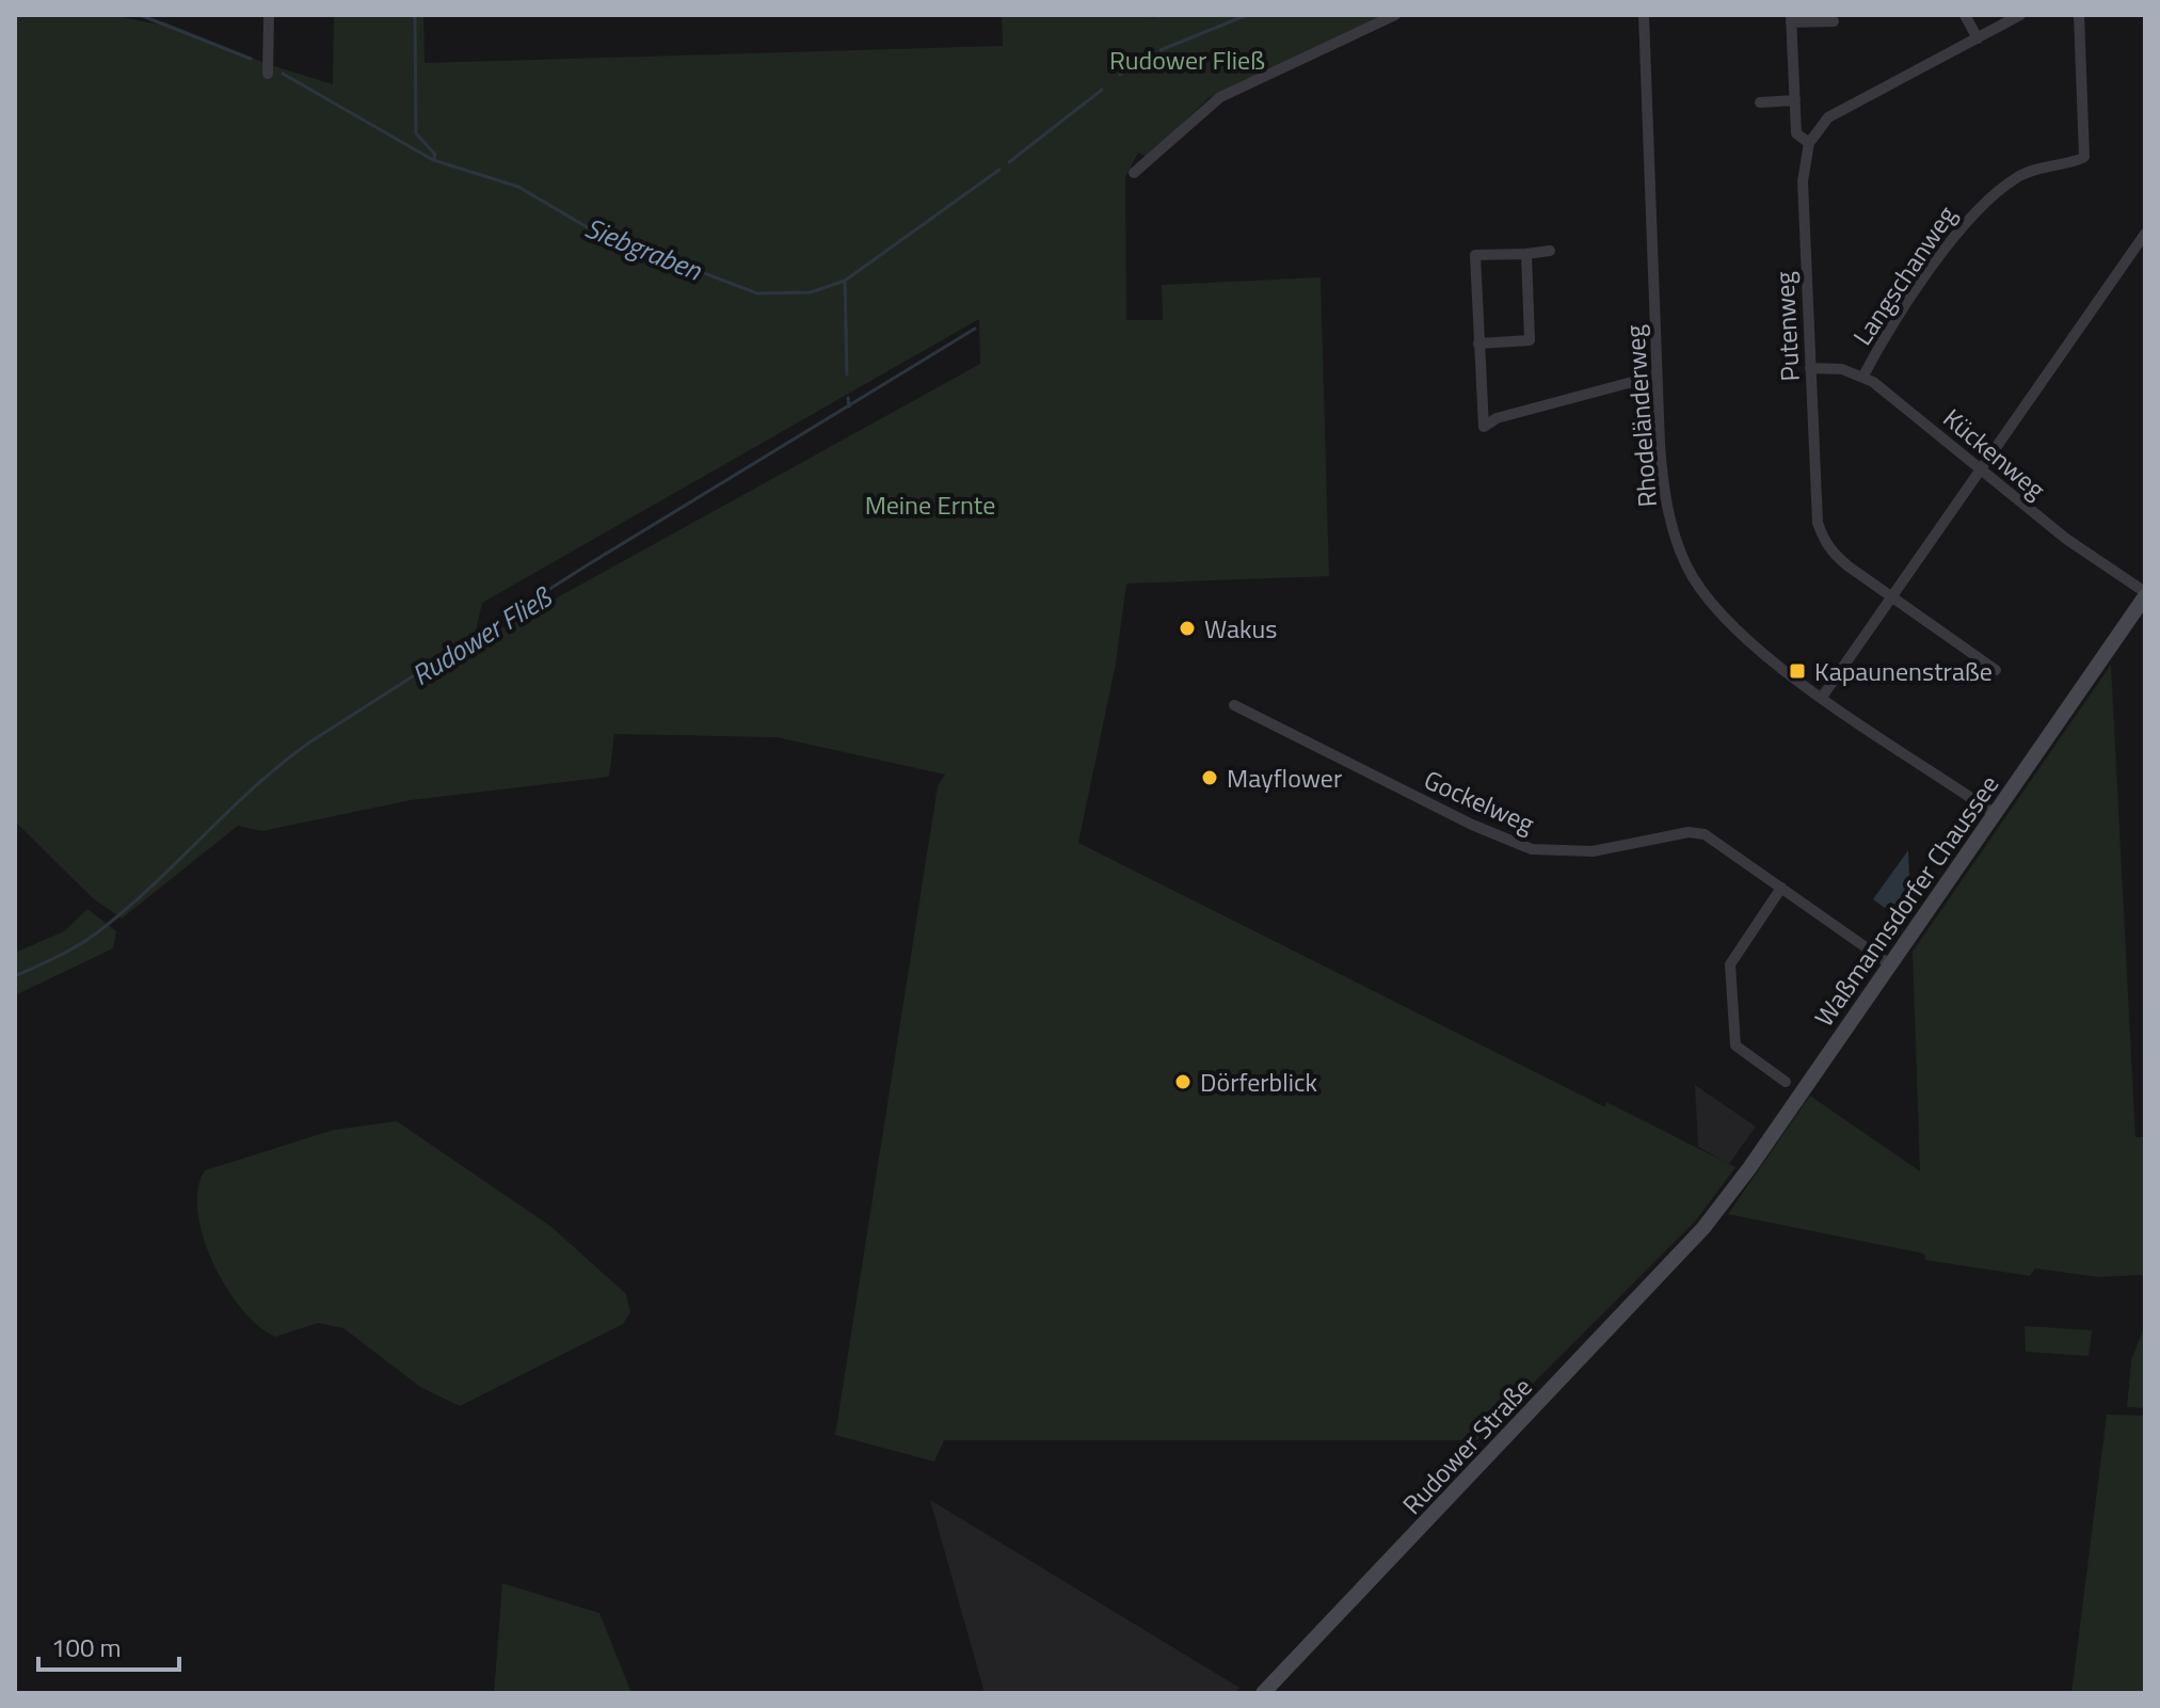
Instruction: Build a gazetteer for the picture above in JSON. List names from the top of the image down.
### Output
{
  "streets": {
    "street": [
      "Langschanweg",
      "Putenweg",
      "Rhodeländerweg",
      "Kückenweg",
      "Gockelweg",
      "Waßmannsdorfer Chaussee",
      "Rudower Straße"
    ]
  },
  "crossings": [
    ["Langschanweg", "Kückenweg"],
    ["Putenweg", "Kückenweg"],
    ["Rhodeländerweg", "Waßmannsdorfer Chaussee"],
    ["Kückenweg", "Waßmannsdorfer Chaussee"],
    ["Gockelweg", "Waßmannsdorfer Chaussee"],
    ["Waßmannsdorfer Chaussee", "Rudower Straße"]
  ],
  "water": ["Siebgraben", "Rudower Fließ"],
  "parks": ["Rudower Fließ", "Meine Ernte"],
  "places": {
    "other": ["Wakus", "Mayflower", "Dörferblick"],
    "transit": ["Kapaunenstraße"]
  },
  "scale_bar": "100 m"
}
